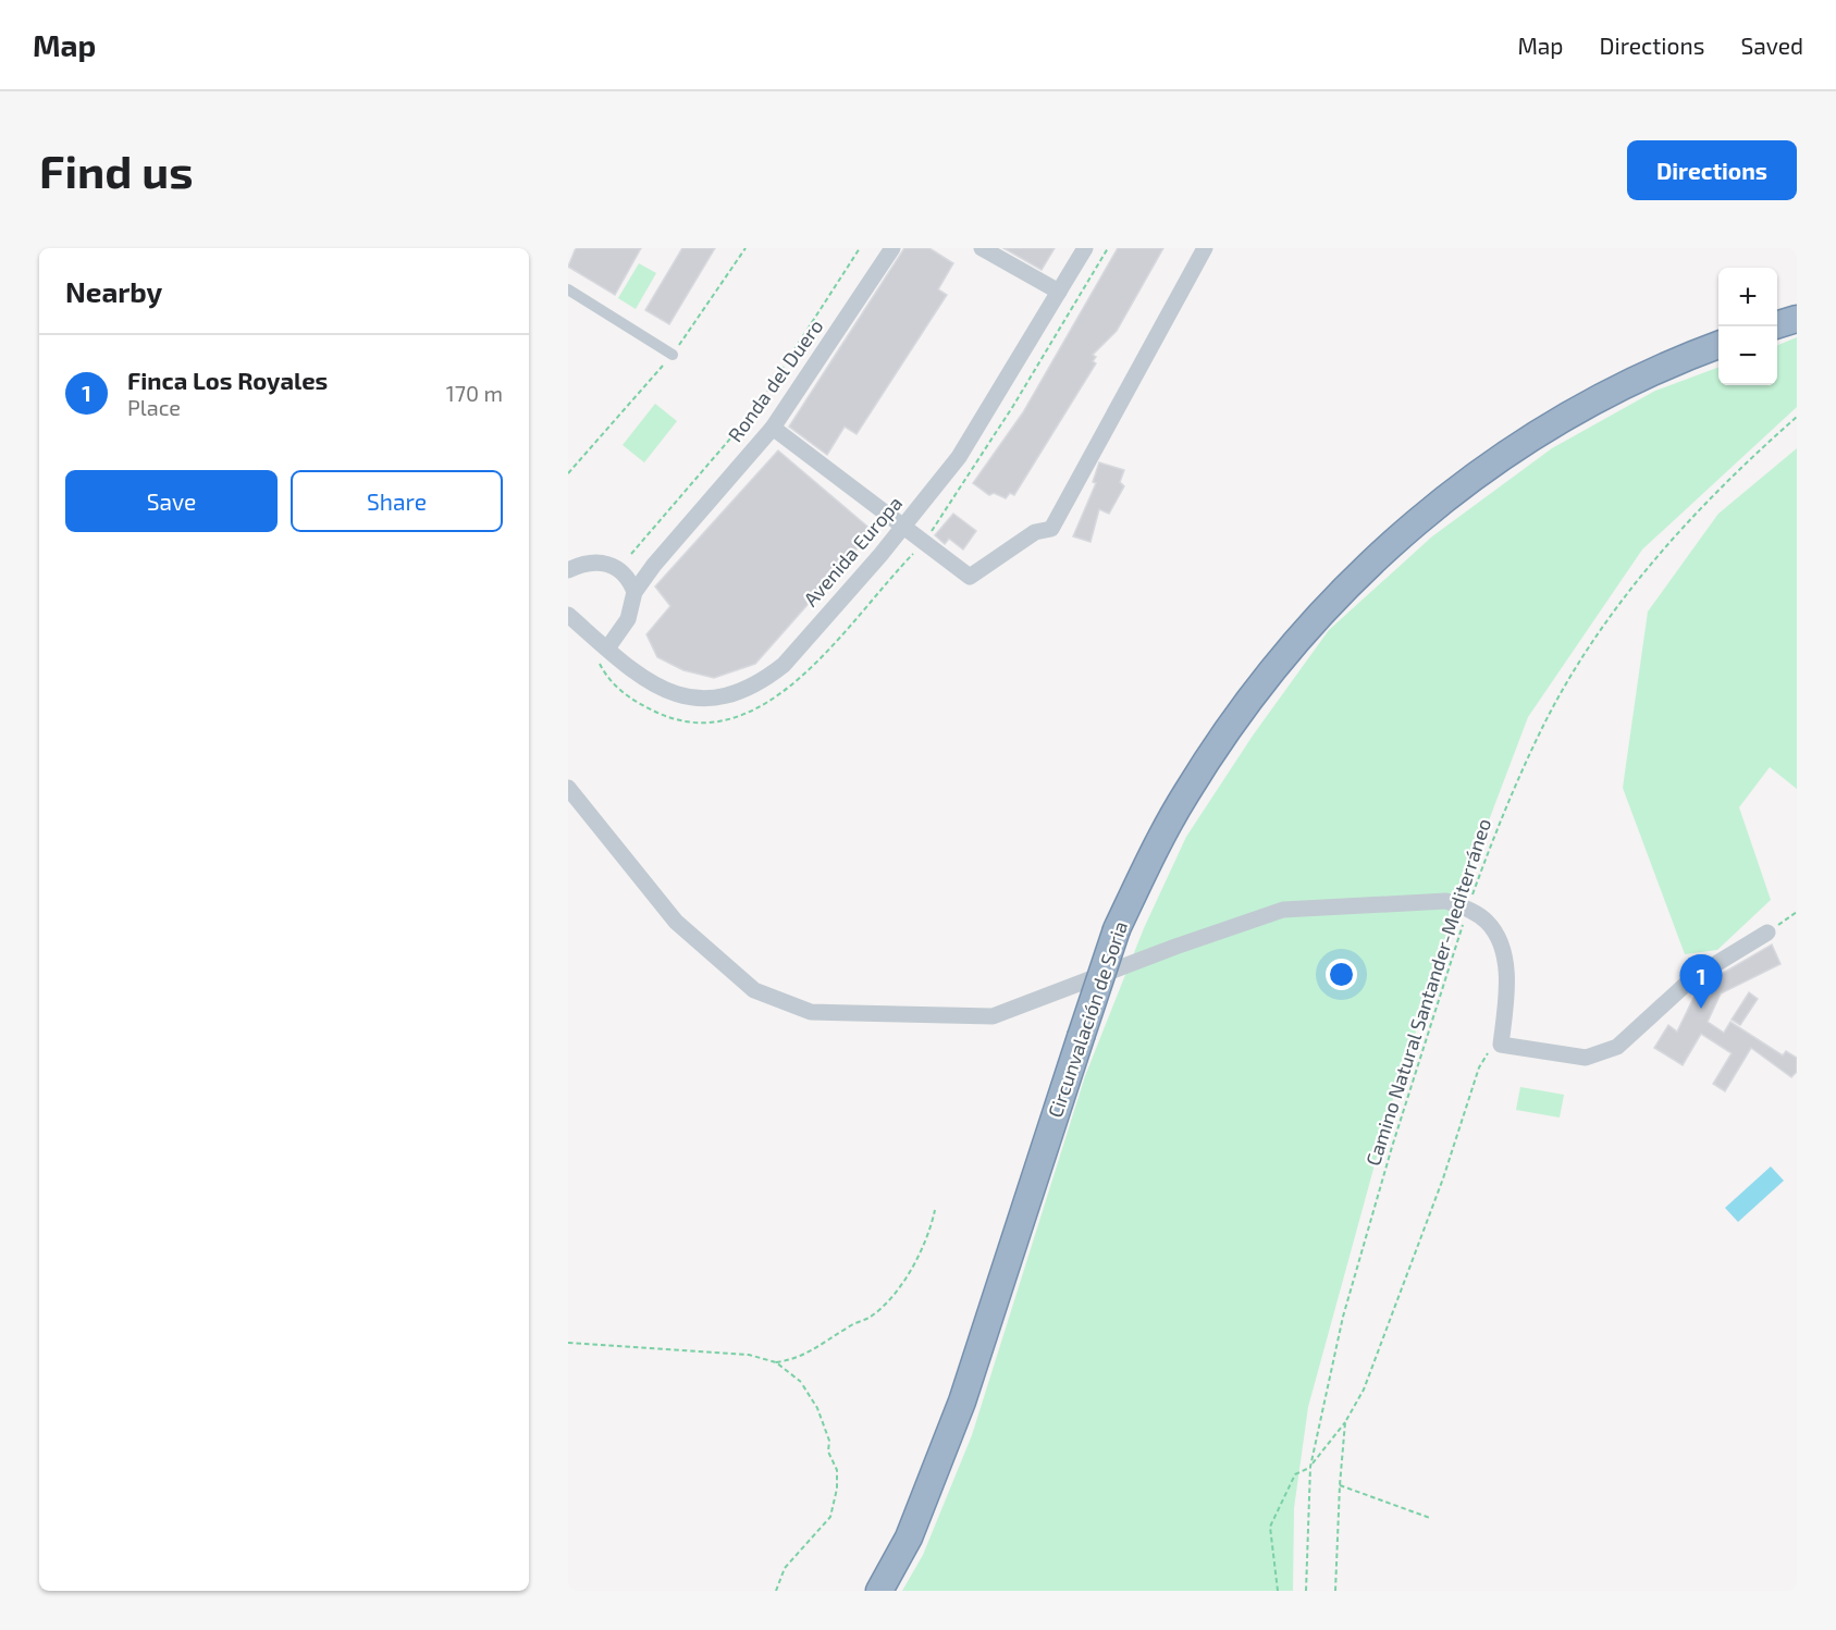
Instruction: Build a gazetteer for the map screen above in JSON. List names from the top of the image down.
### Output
{
  "streets": {
    "highway": ["Circunvalación de Soria"],
    "street": ["Ronda del Duero", "Avenida Europa"],
    "path": ["Camino Natural Santander-Mediterráneo"]
  },
  "crossings": [
    ["Ronda del Duero", "Avenida Europa"]
  ],
  "page": {
    "header": "Map",
    "nav": ["Map", "Directions", "Saved"],
    "buttons": [
      "Directions",
      ["Save", "Share"]
    ],
    "title": "Find us",
    "heading": "Nearby",
    "map_buttons": ["+", "−"],
    "list": [
      {
        "mark": "1",
        "name": "Finca Los Royales",
        "note": "Place",
        "value": "170 m"
      }
    ],
    "pins": "1"
  }
}
